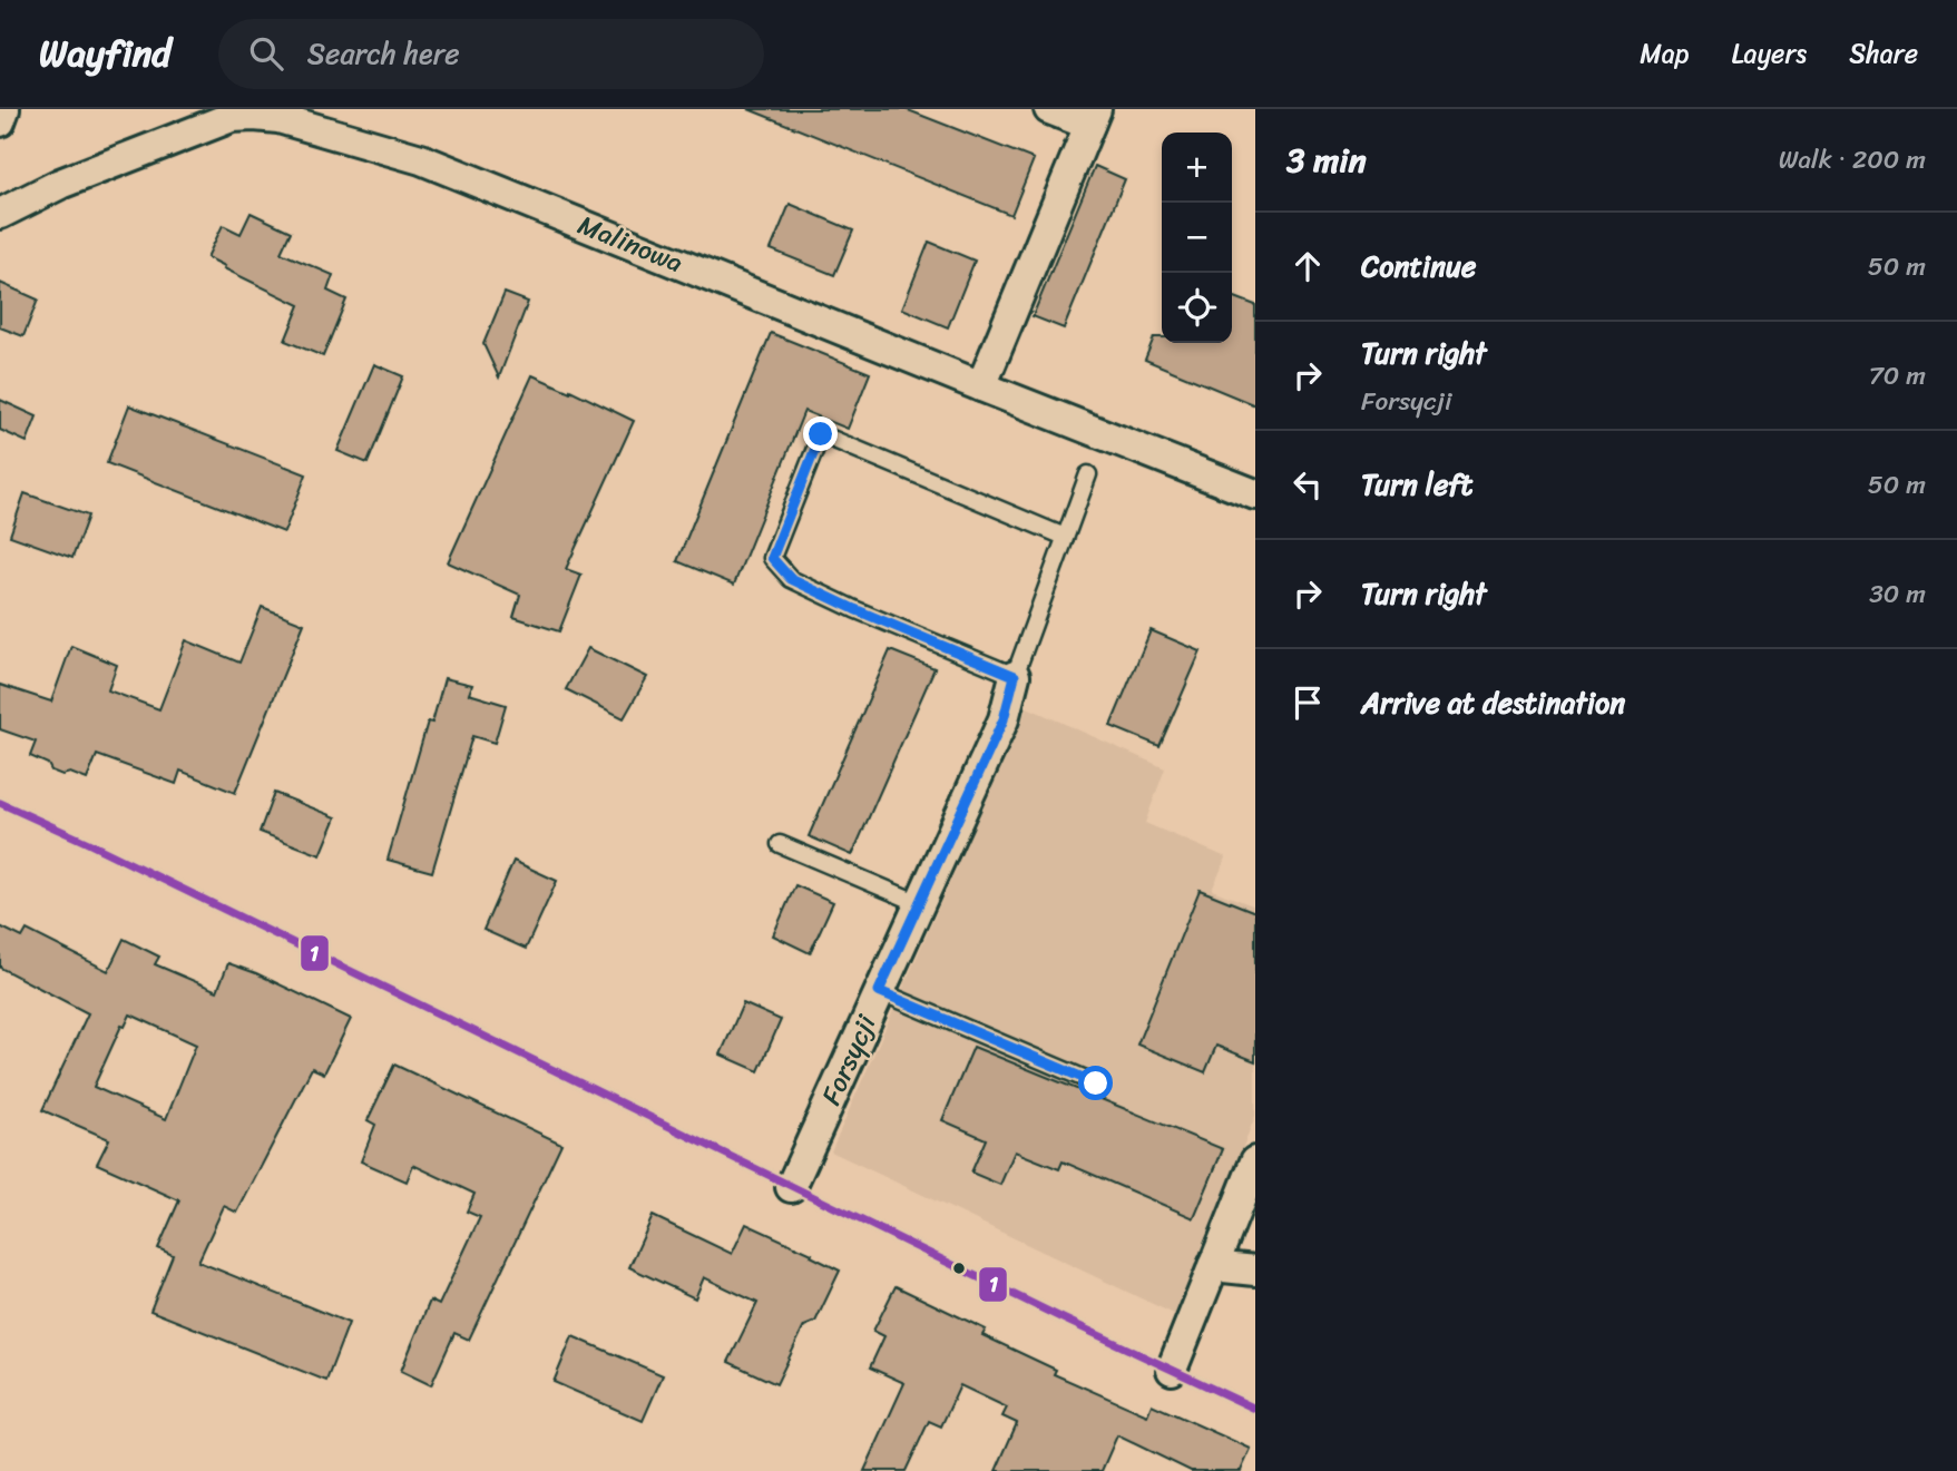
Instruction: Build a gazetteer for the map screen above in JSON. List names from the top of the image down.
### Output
{
  "streets": {
    "street": ["Malinowa", "Forsycji"]
  },
  "lines": ["transit line 1"],
  "page": {
    "header": "Wayfind",
    "search": "Search here",
    "nav": ["Map", "Layers", "Share"],
    "heading": ["3 min", "Walk · 200 m"],
    "map_buttons": ["+", "−"],
    "list": [
      ["Continue", "50 m"],
      ["Turn right", "Forsycji", "70 m"],
      ["Turn left", "50 m"],
      ["Turn right", "30 m"],
      "Arrive at destination"
    ]
  }
}
